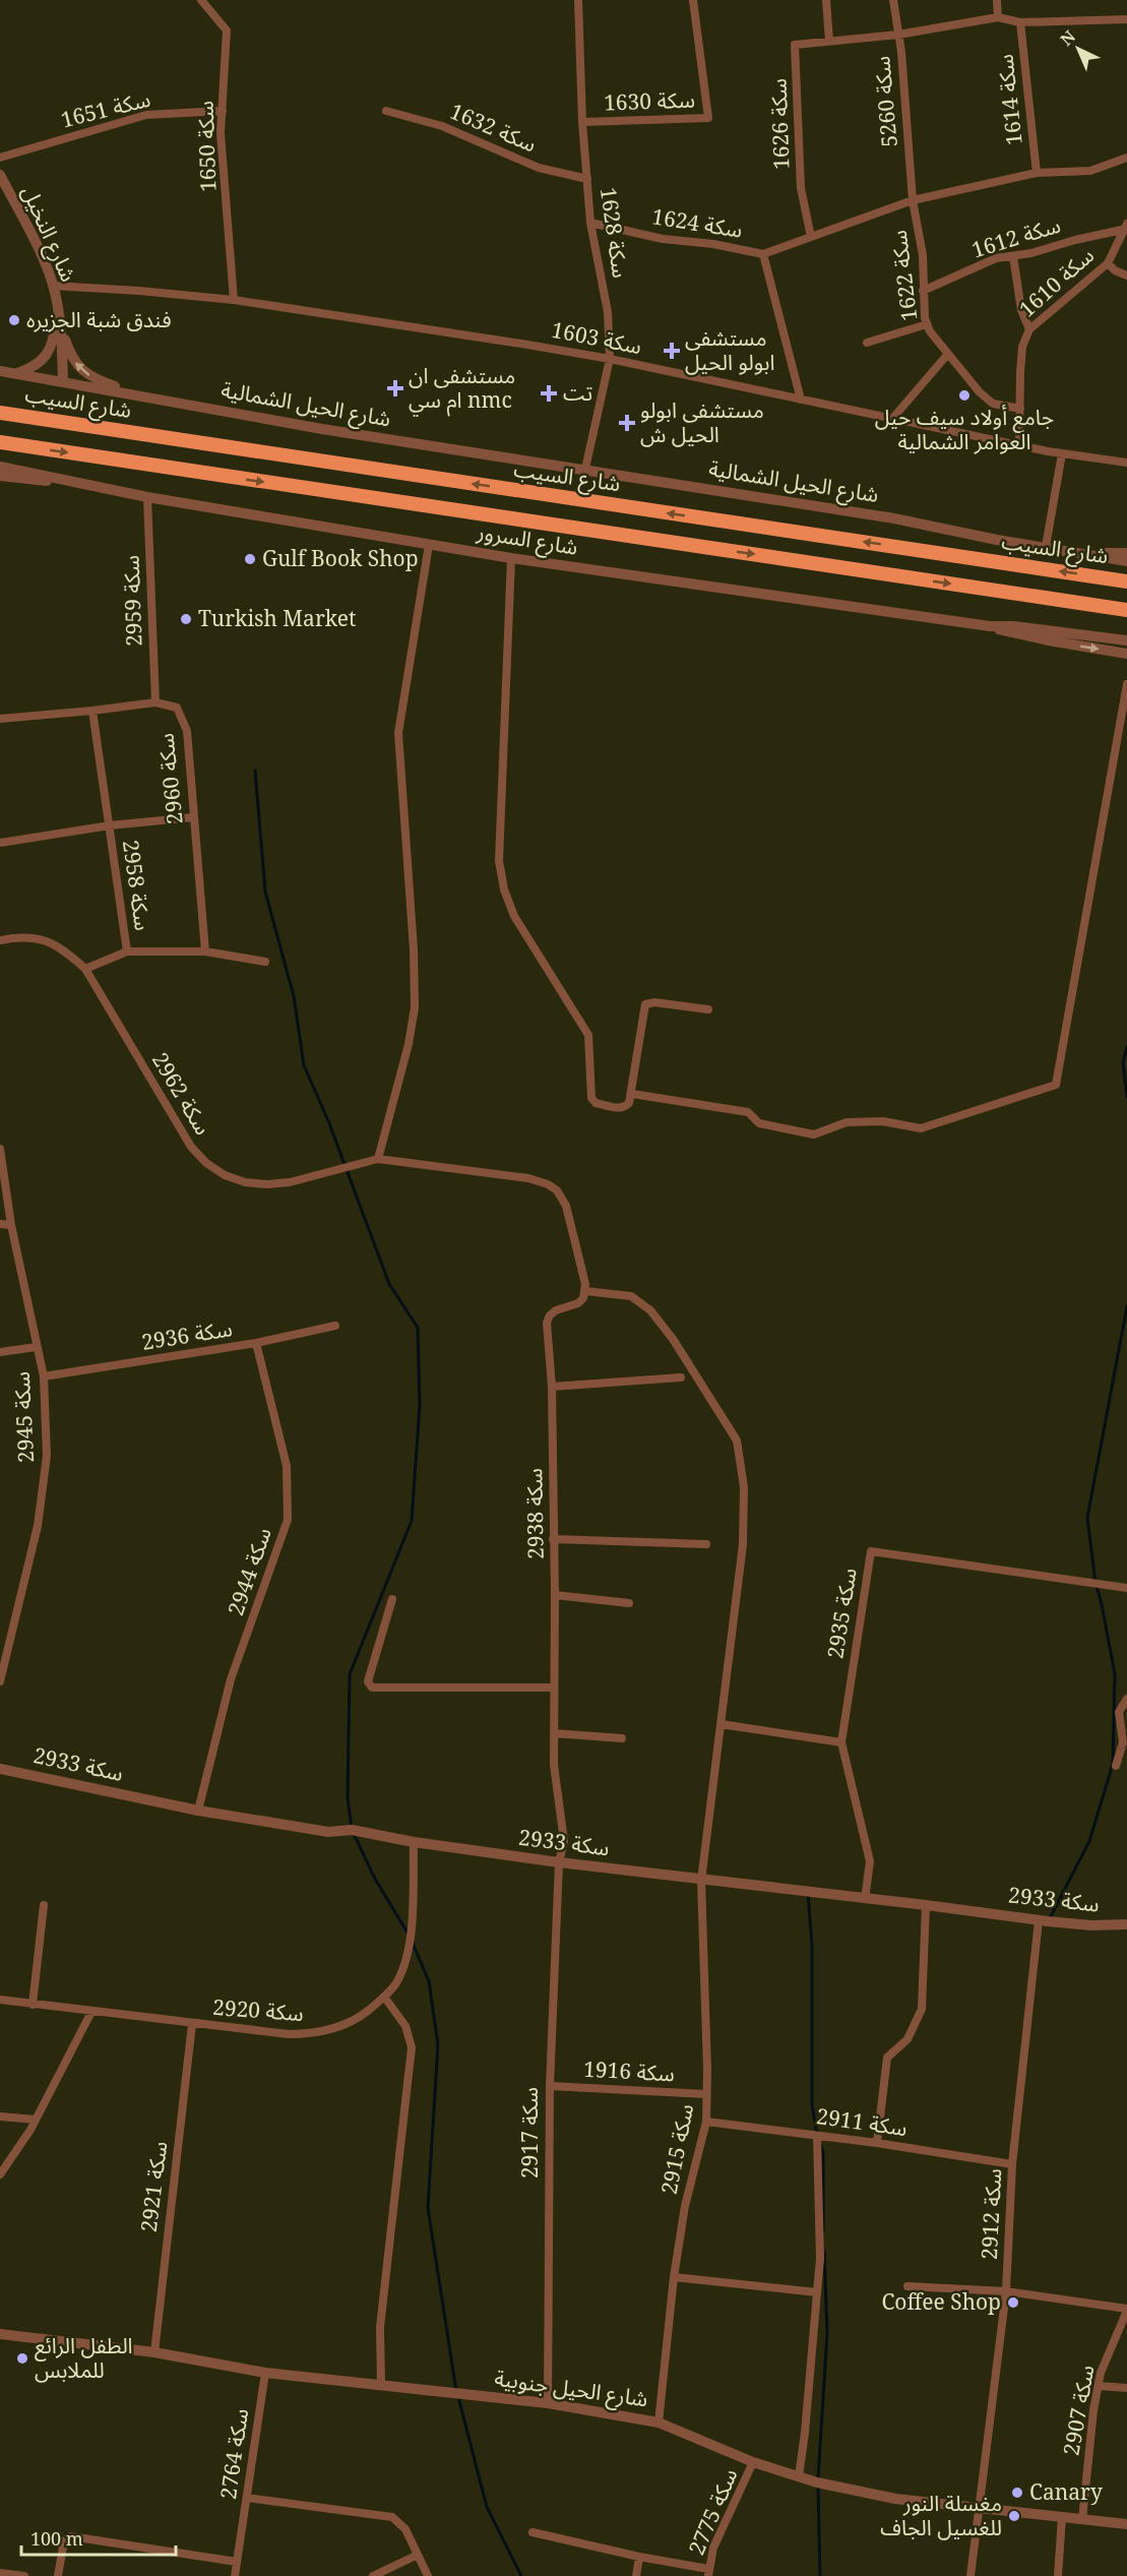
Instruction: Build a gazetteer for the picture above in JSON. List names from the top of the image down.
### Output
{
  "streets": {
    "highway": ["شارع السيب"],
    "street": [
      "سكة 1614",
      "سكة 1630",
      "سكة 5260",
      "سكة 1651",
      "سكة 1626",
      "سكة 1632",
      "سكة 1650",
      "سكة 1624",
      "سكة 1628",
      "شارع النخيل",
      "سكة 1612",
      "سكة 1622",
      "سكة 1610",
      "سكة 1603",
      "شارع الحيل الشمالية",
      "شارع السرور",
      "سكة 2959",
      "سكة 2960",
      "سكة 2958",
      "سكة 2962",
      "سكة 2936",
      "سكة 2945",
      "سكة 2938",
      "سكة 2944",
      "سكة 2935",
      "سكة 2933",
      "سكة 2920",
      "سكة 1916",
      "سكة 2911",
      "سكة 2917",
      "سكة 2915",
      "سكة 2921",
      "سكة 2912",
      "شارع الحيل جنوبية",
      "سكة 2907",
      "سكة 2764",
      "سكة 2775"
    ]
  },
  "crossings": [
    ["سكة 1614", "سكة 5260"],
    ["سكة 1614", "سكة 1624"],
    ["سكة 1614", "سكة 1622"],
    ["سكة 1630", "سكة 1628"],
    ["سكة 5260", "سكة 1626"],
    ["سكة 5260", "سكة 1624"],
    ["سكة 5260", "سكة 1622"],
    ["سكة 1651", "سكة 1650"],
    ["سكة 1626", "سكة 1624"],
    ["سكة 1632", "سكة 1628"],
    ["سكة 1650", "سكة 1603"],
    ["سكة 1624", "سكة 1628"],
    ["سكة 1624", "سكة 1622"],
    ["سكة 1624", "سكة 1603"],
    ["سكة 1628", "سكة 1603"],
    ["سكة 1628", "شارع الحيل الشمالية"],
    ["شارع النخيل", "سكة 1603"],
    ["شارع النخيل", "شارع الحيل الشمالية"],
    ["سكة 1612", "سكة 1622"],
    ["سكة 1612", "سكة 1610"],
    ["سكة 1622", "سكة 1610"],
    ["سكة 1610", "سكة 1603"],
    ["شارع السرور", "سكة 2959"],
    ["سكة 2959", "سكة 2960"],
    ["سكة 2960", "سكة 2958"],
    ["سكة 2962", "سكة 2938"],
    ["سكة 2962", "سكة 2915"],
    ["سكة 2936", "سكة 2945"],
    ["سكة 2936", "سكة 2944"],
    ["سكة 2938", "سكة 2933"],
    ["سكة 2938", "سكة 2917"],
    ["سكة 2938", "سكة 2915"],
    ["سكة 2944", "سكة 2933"],
    ["سكة 2935", "سكة 2933"],
    ["سكة 2933", "سكة 2920"],
    ["سكة 2933", "سكة 2917"],
    ["سكة 2933", "سكة 2915"],
    ["سكة 2933", "سكة 2912"],
    ["سكة 2920", "سكة 2921"],
    ["سكة 1916", "سكة 2917"],
    ["سكة 1916", "سكة 2915"],
    ["سكة 2911", "سكة 2915"],
    ["سكة 2911", "سكة 2912"],
    ["سكة 2917", "شارع الحيل جنوبية"],
    ["سكة 2915", "شارع الحيل جنوبية"],
    ["سكة 2921", "شارع الحيل جنوبية"],
    ["سكة 2912", "شارع الحيل جنوبية"],
    ["شارع الحيل جنوبية", "سكة 2907"],
    ["شارع الحيل جنوبية", "سكة 2764"],
    ["شارع الحيل جنوبية", "سكة 2775"]
  ],
  "places": {
    "other": [
      "فندق شبة الجزيره",
      "جامع أولاد سيف حيل العوامر الشمالية",
      "Gulf Book Shop",
      "Turkish Market",
      "Coffee Shop",
      "الطفل الرائع للملابس",
      "Canary",
      "مغسلة النور للغسيل الجاف"
    ],
    "health": [
      "مستشفى ابولو الحيل",
      "مستشفى ان ام سي nmc",
      "تت",
      "مستشفى ابولو الحيل ش"
    ]
  },
  "scale_bar": "100 m",
  "north": "top left"
}
